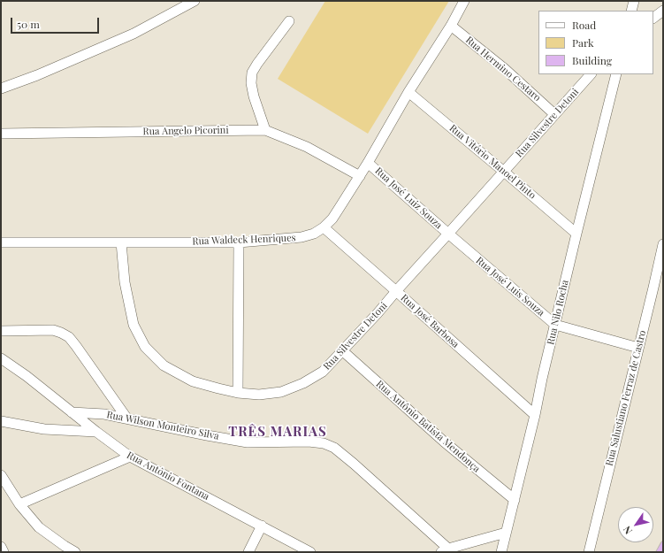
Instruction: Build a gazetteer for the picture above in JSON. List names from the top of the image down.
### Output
{
  "streets": {
    "street": [
      "Rua Hermino Cestaro",
      "Rua Silvestre Detoni",
      "Rua Angelo Picorini",
      "Rua Vitório Manoel Pinto",
      "Rua José Luiz Souza",
      "Rua Waldeck Henriques",
      "Rua José Luis Souza",
      "Rua Nilo Rocha",
      "Rua José Barbosa",
      "Rua Salustiano Ferraz de Castro",
      "Rua Wilson Monteiro Silva",
      "Rua Antônio Batista Mendonça",
      "Rua Antônio Fontana"
    ]
  },
  "crossings": [
    ["Rua Hermino Cestaro", "Rua Silvestre Detoni"],
    ["Rua Hermino Cestaro", "Rua Waldeck Henriques"],
    ["Rua Silvestre Detoni", "Rua Vitório Manoel Pinto"],
    ["Rua Silvestre Detoni", "Rua José Luiz Souza"],
    ["Rua Silvestre Detoni", "Rua Waldeck Henriques"],
    ["Rua Silvestre Detoni", "Rua José Luis Souza"],
    ["Rua Silvestre Detoni", "Rua José Barbosa"],
    ["Rua Silvestre Detoni", "Rua Antônio Batista Mendonça"],
    ["Rua Angelo Picorini", "Rua Waldeck Henriques"],
    ["Rua Vitório Manoel Pinto", "Rua Waldeck Henriques"],
    ["Rua Vitório Manoel Pinto", "Rua Nilo Rocha"],
    ["Rua José Luiz Souza", "Rua Waldeck Henriques"],
    ["Rua José Luiz Souza", "Rua José Luis Souza"],
    ["Rua Waldeck Henriques", "Rua José Barbosa"],
    ["Rua José Luis Souza", "Rua Nilo Rocha"],
    ["Rua José Luis Souza", "Rua Salustiano Ferraz de Castro"],
    ["Rua Nilo Rocha", "Rua José Barbosa"],
    ["Rua Nilo Rocha", "Rua Antônio Batista Mendonça"],
    ["Rua Wilson Monteiro Silva", "Rua Antônio Fontana"]
  ],
  "districts": ["TRÊS MARIAS"],
  "legend": ["Road", "Park", "Building"],
  "scale_bar": "50 m",
  "north": "bottom left"
}
